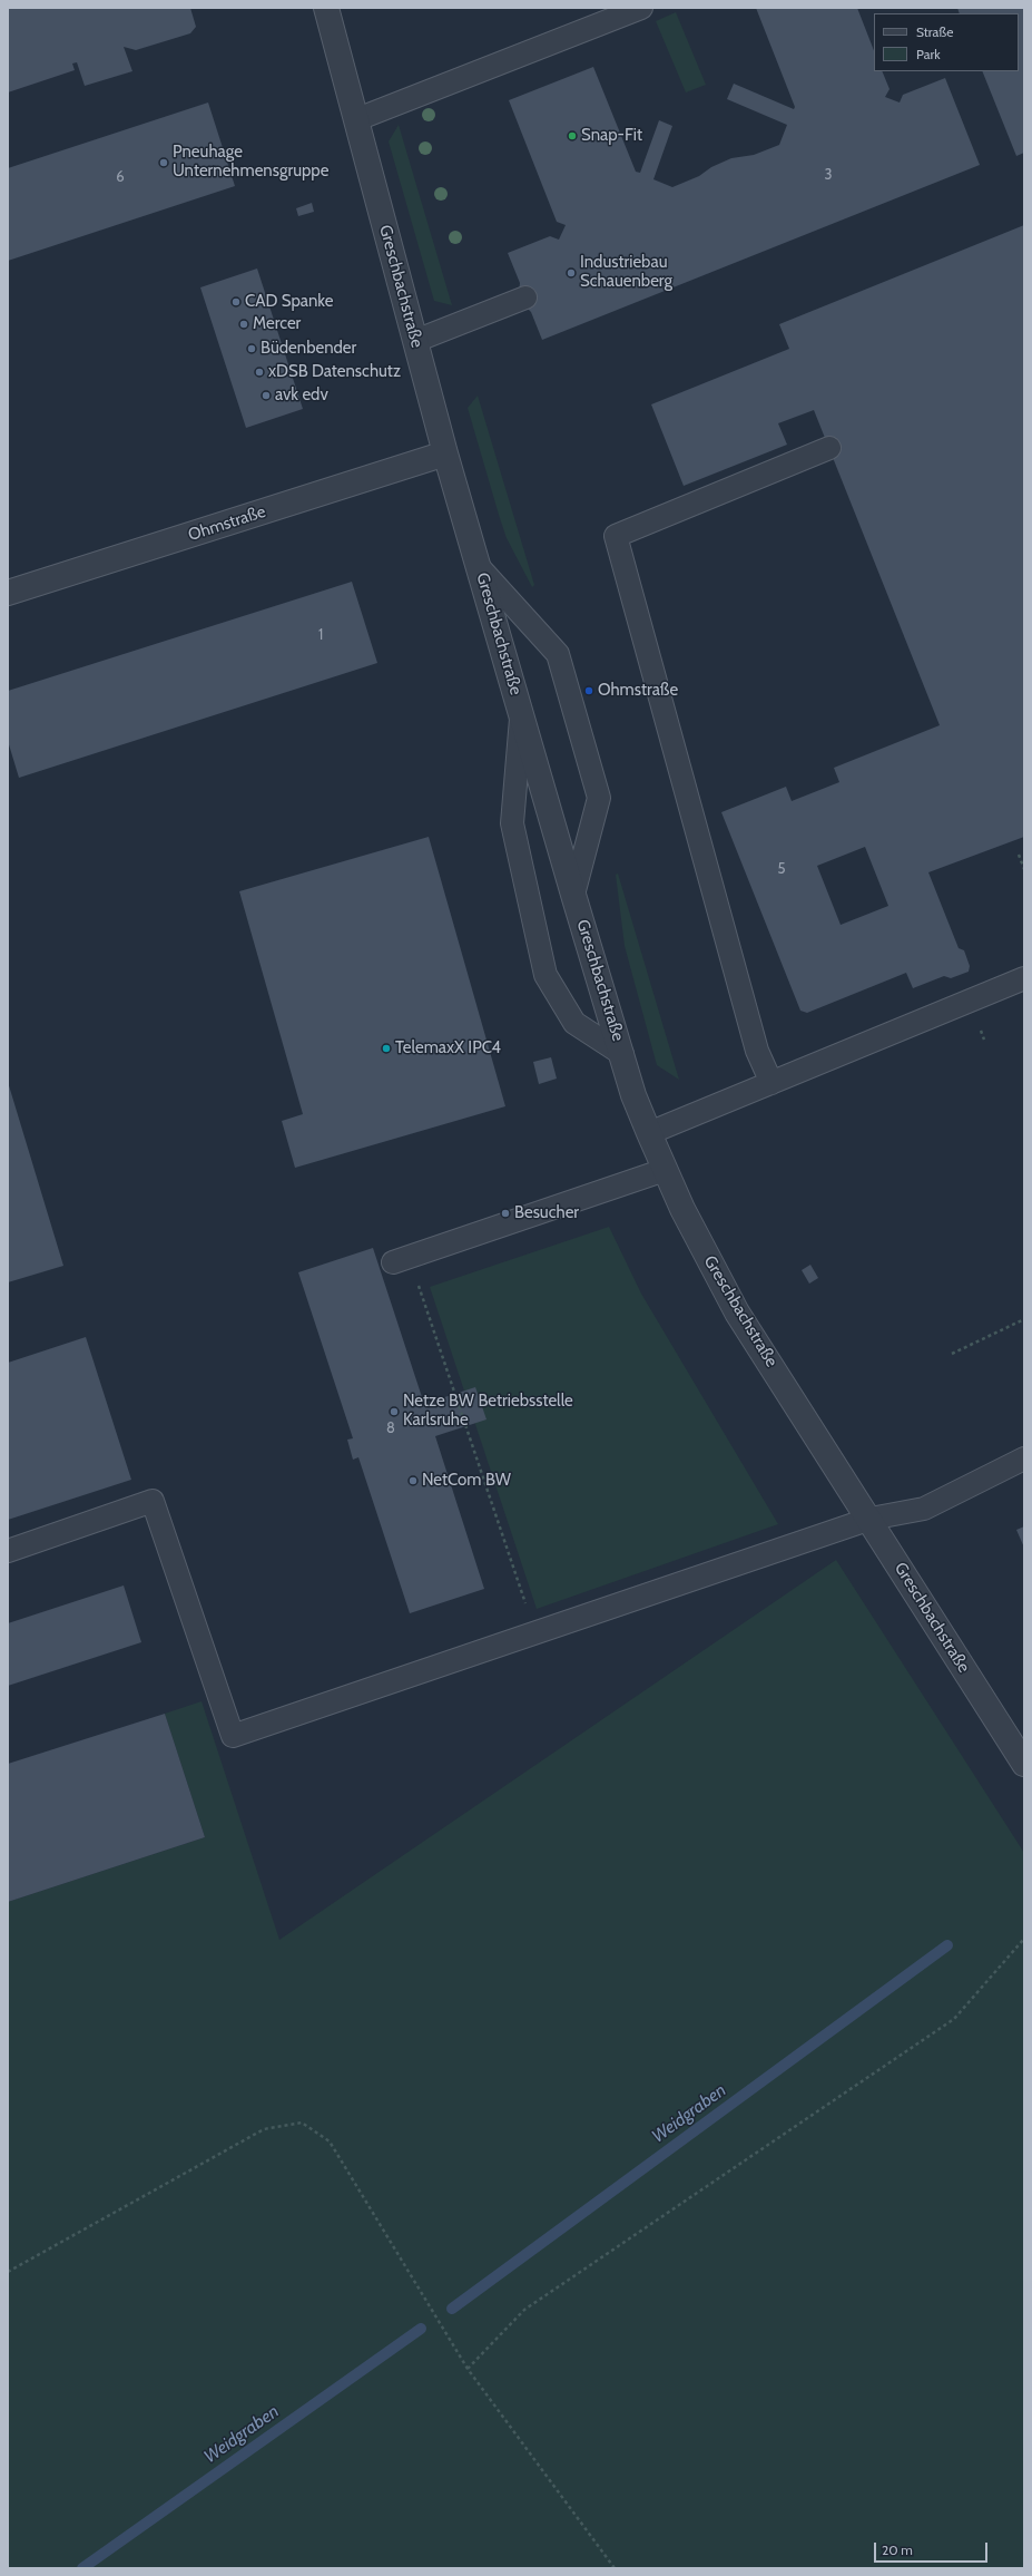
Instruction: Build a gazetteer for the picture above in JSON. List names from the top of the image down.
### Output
{
  "streets": {
    "street": ["Greschbachstraße", "Ohmstraße"]
  },
  "crossings": [
    ["Greschbachstraße", "Ohmstraße"]
  ],
  "water": ["Weidgraben"],
  "places": [
    "Snap-Fit",
    "Pneuhage Unternehmensgruppe",
    "Industriebau Schauenberg",
    "CAD Spanke",
    "Mercer",
    "Büdenbender",
    "xDSB Datenschutz",
    "avk edv",
    "Ohmstraße",
    "TelemaxX IPC4",
    "Besucher",
    "Netze BW Betriebsstelle Karlsruhe",
    "NetCom BW"
  ],
  "house_numbers": [
    "3",
    "6",
    "1",
    "5",
    "8"
  ],
  "legend": ["Straße", "Park"],
  "scale_bar": "20 m"
}
